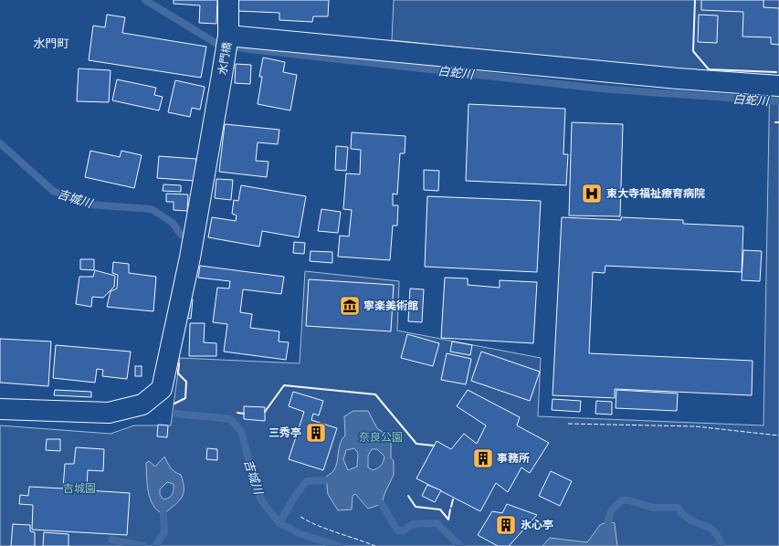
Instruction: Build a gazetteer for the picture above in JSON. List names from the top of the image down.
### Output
{
  "streets": {
    "street": ["水門橋"]
  },
  "districts": ["水門町"],
  "water": ["白蛇川", "吉城川"],
  "parks": ["奈良公園", "吉城園"],
  "places": {
    "hospital": ["東大寺福祉療育病院"],
    "museum": ["寧楽美術館"],
    "building": ["三秀亭", "事務所", "氷心亭"]
  }
}
